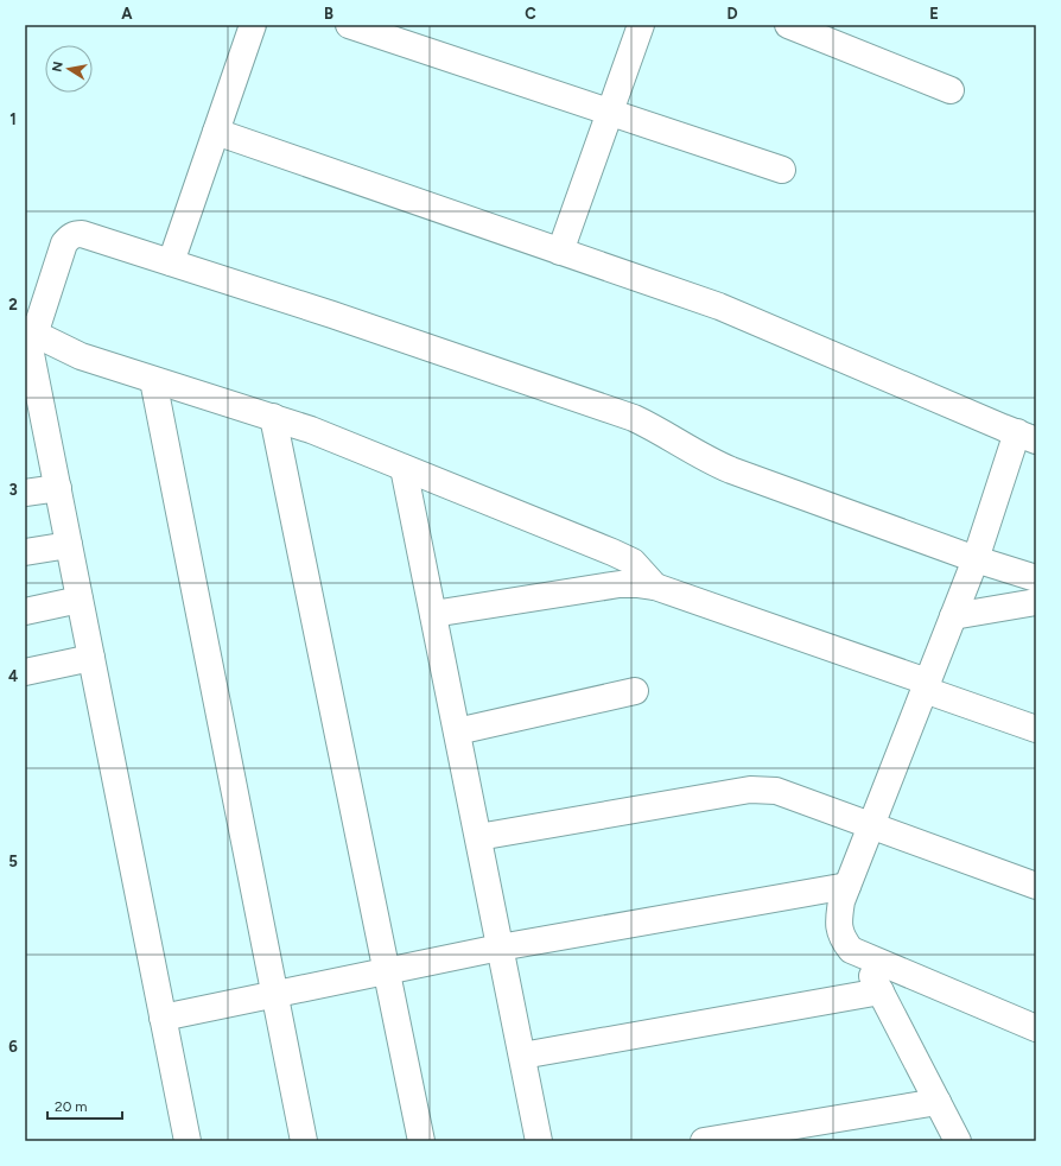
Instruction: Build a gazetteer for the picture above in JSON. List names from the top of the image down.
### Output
{
  "scale_bar": "20 m",
  "north": "left",
  "grid": {
    "columns": [
      "A",
      "B",
      "C",
      "D",
      "E"
    ],
    "rows": [
      "1",
      "2",
      "3",
      "4",
      "5",
      "6"
    ]
  }
}
